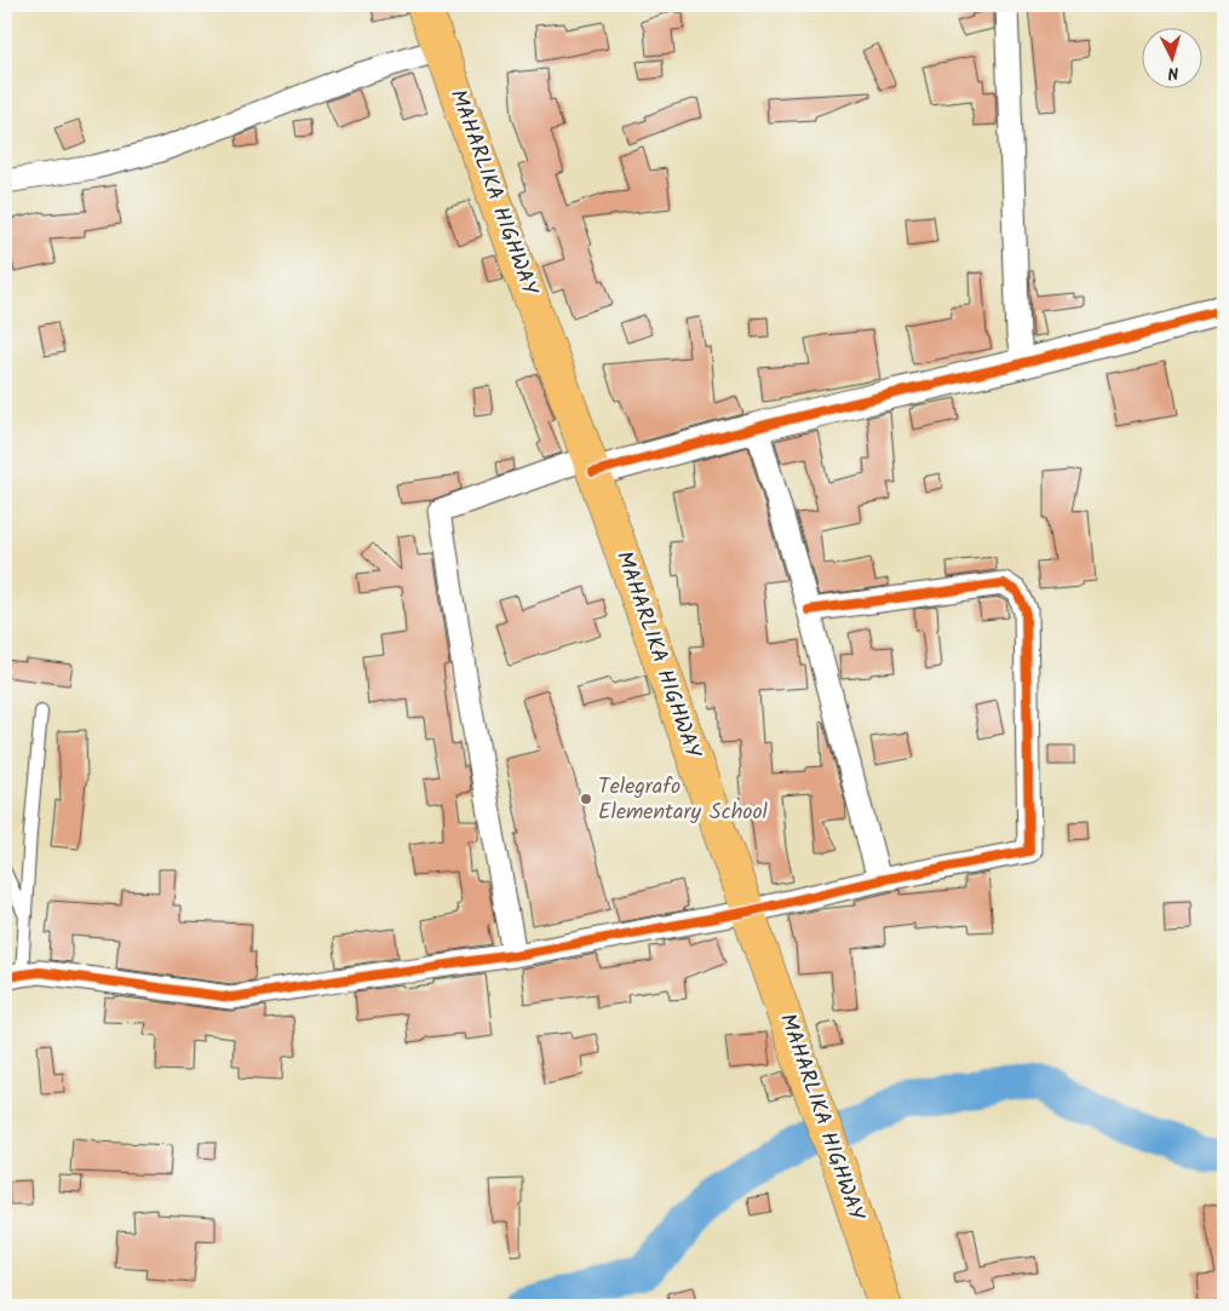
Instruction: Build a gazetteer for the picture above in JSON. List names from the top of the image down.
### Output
{
  "streets": {
    "highway": ["MAHARLIKA HIGHWAY"]
  },
  "places": ["Telegrafo Elementary School"],
  "north": "bottom"
}
